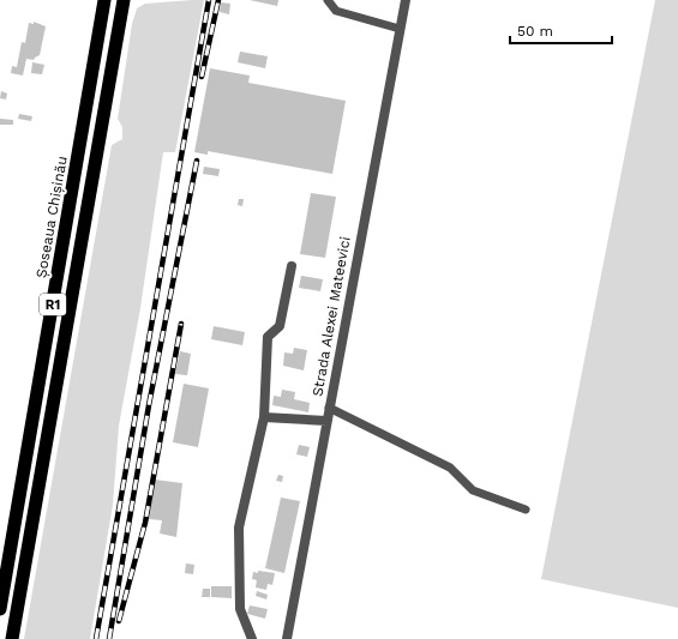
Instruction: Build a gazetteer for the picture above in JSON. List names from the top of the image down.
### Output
{
  "streets": {
    "highway": ["Șoseaua Chișinău", "R1"],
    "street": ["Strada Alexei Mateevici"]
  },
  "scale_bar": "50 m"
}
